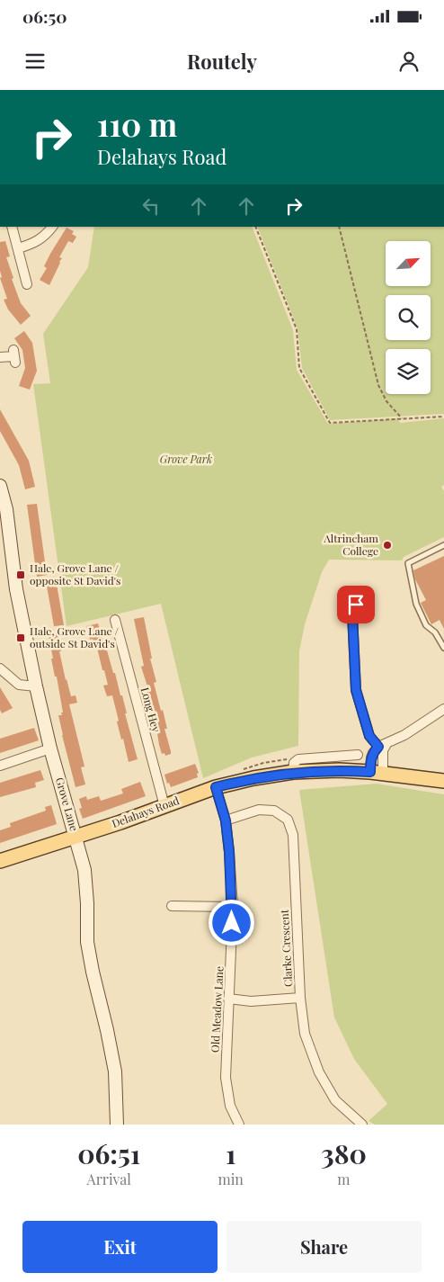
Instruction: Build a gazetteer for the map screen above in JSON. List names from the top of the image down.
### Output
{
  "streets": {
    "main road": ["Delahays Road"],
    "street": [
      "Long Hey",
      "Grove Lane",
      "Clarke Crescent",
      "Old Meadow Lane"
    ]
  },
  "crossings": [
    ["Long Hey", "Delahays Road"],
    ["Grove Lane", "Delahays Road"],
    ["Delahays Road", "Old Meadow Lane"],
    ["Clarke Crescent", "Old Meadow Lane"]
  ],
  "parks": ["Grove Park"],
  "places": {
    "other": ["Altrincham College"],
    "transit": ["Hale, Grove Lane / opposite St David's", "Hale, Grove Lane / outside St David's"]
  },
  "north": "top right",
  "page": {
    "status": "06:50",
    "header": "Routely",
    "turn": ["110 m", "Delahays Road"],
    "eta": [
      "06:51",
      "Arrival",
      "1",
      "min",
      "380",
      "m"
    ],
    "buttons": ["Exit", "Share"]
  }
}
